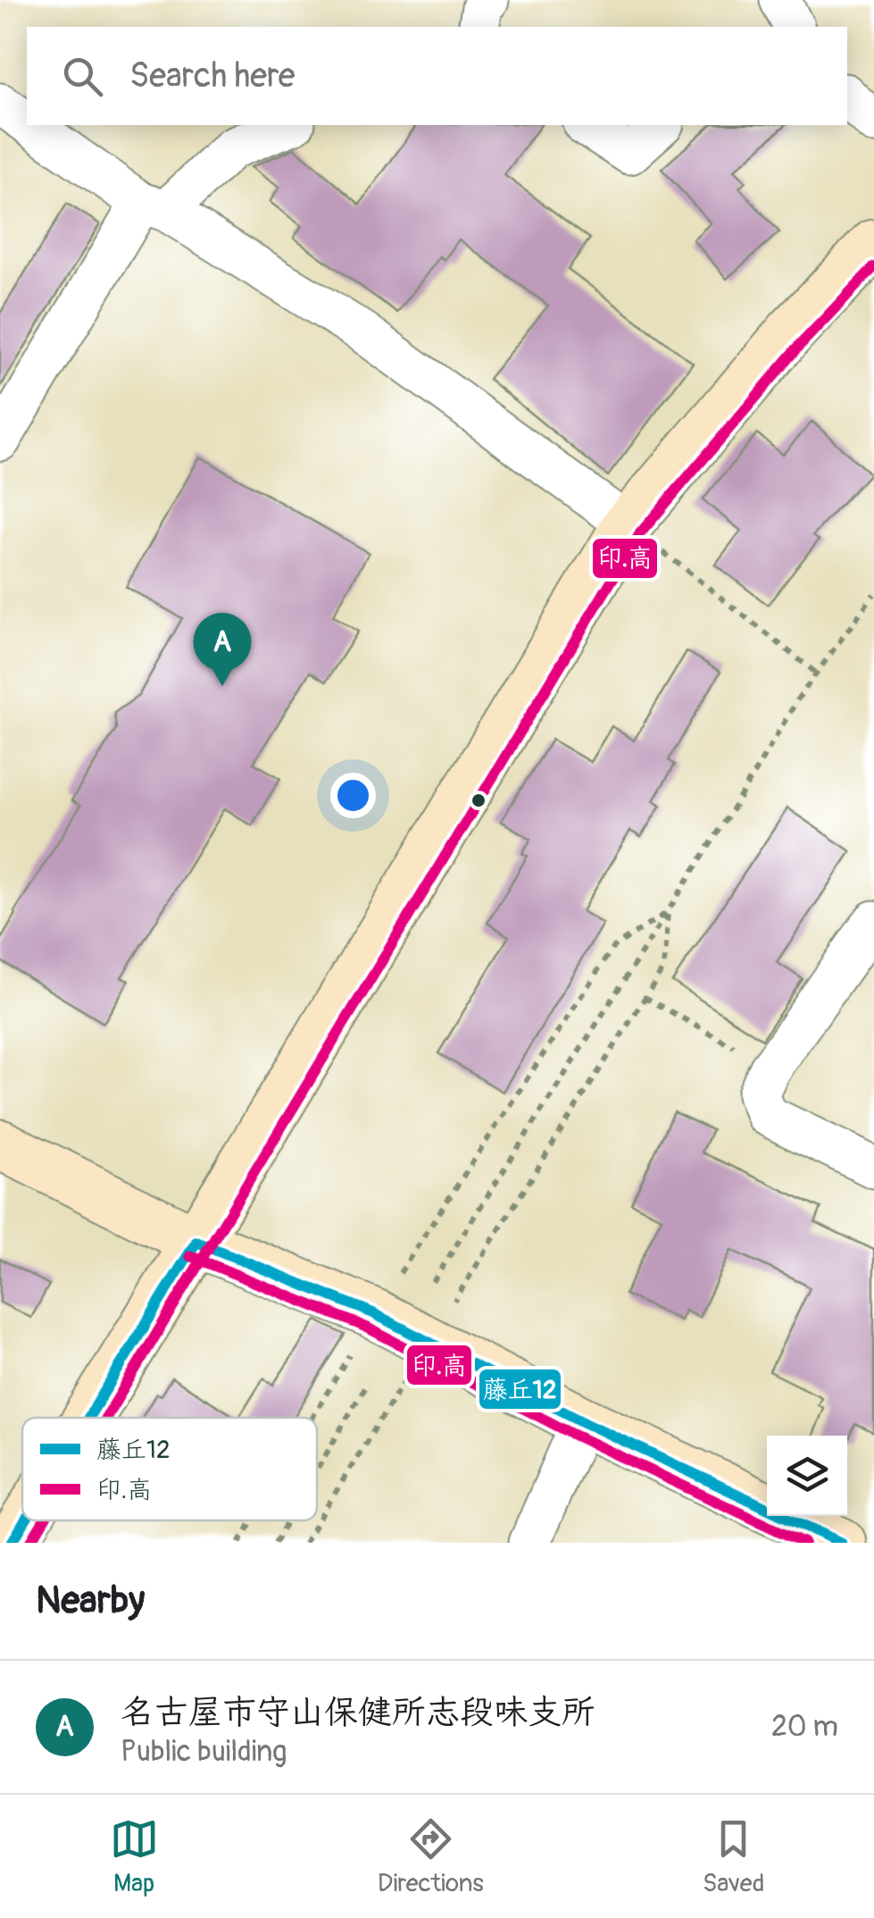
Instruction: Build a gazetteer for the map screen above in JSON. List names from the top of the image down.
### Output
{
  "lines": ["transit line 印.高", "transit line 藤丘12"],
  "legend": ["藤丘12", "印.高"],
  "page": {
    "search": "Search here",
    "pins": "A",
    "heading": "Nearby",
    "list": [
      {
        "mark": "A",
        "name": "名古屋市守山保健所志段味支所",
        "note": "Public building",
        "value": "20 m"
      }
    ],
    "nav": ["Map", "Directions", "Saved"]
  }
}
